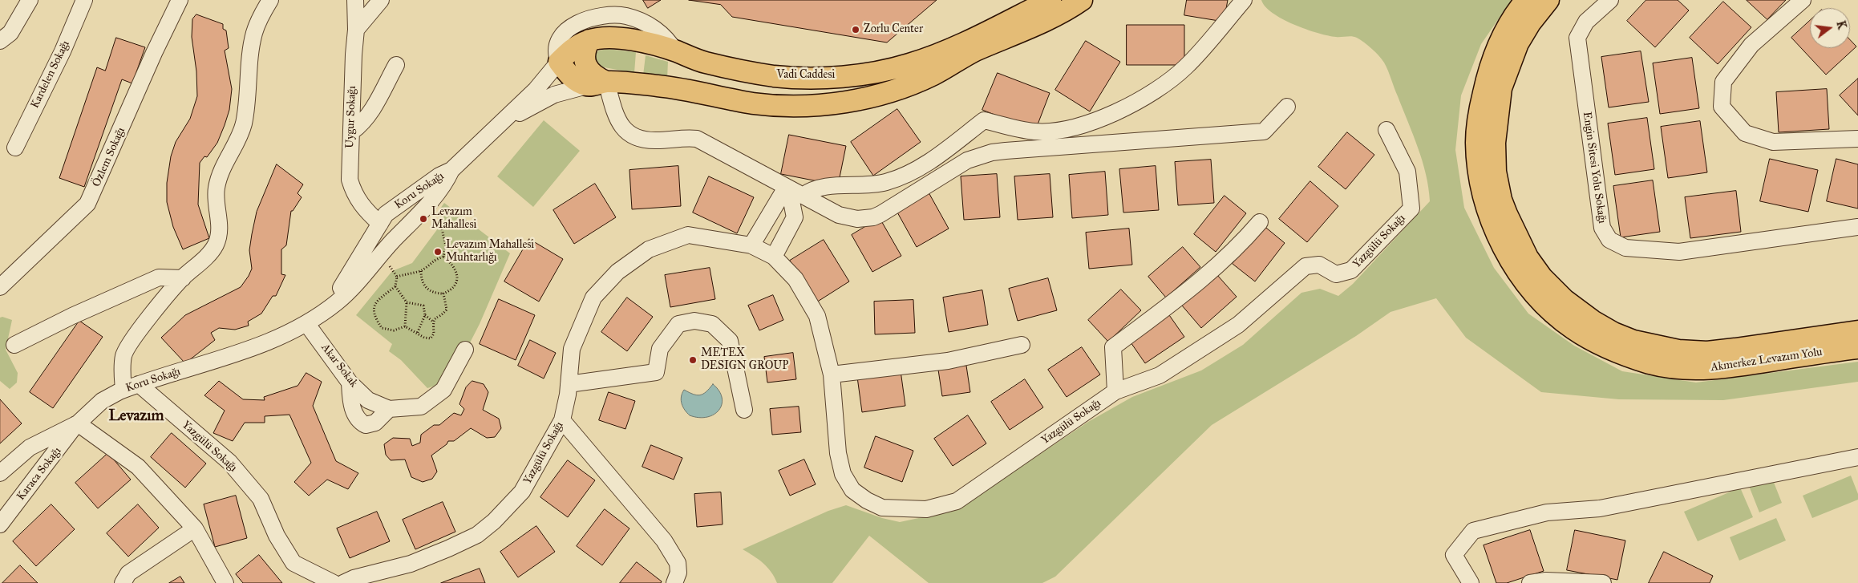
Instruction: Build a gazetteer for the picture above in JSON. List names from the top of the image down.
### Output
{
  "streets": {
    "main road": ["Vadi Caddesi", "Akmerkez Levazım Yolu"],
    "street": [
      "Kardelen Sokağı",
      "Uygur Sokağı",
      "Özlem Sokağı",
      "Engin Sitesi Yolu Sokağı",
      "Koru Sokağı",
      "Yazgülü Sokağı",
      "Akar Sokak",
      "Karaca Sokağı"
    ]
  },
  "crossings": [
    ["Vadi Caddesi", "Koru Sokağı"],
    ["Uygur Sokağı", "Koru Sokağı"],
    ["Koru Sokağı", "Yazgülü Sokağı"],
    ["Koru Sokağı", "Akar Sokak"],
    ["Koru Sokağı", "Karaca Sokağı"]
  ],
  "districts": ["Levazım"],
  "places": [
    "Zorlu Center",
    "Levazım Mahallesi",
    "Levazım Mahallesi Muhtarlığı",
    "METEX DESIGN GROUP"
  ],
  "north": "right"
}
